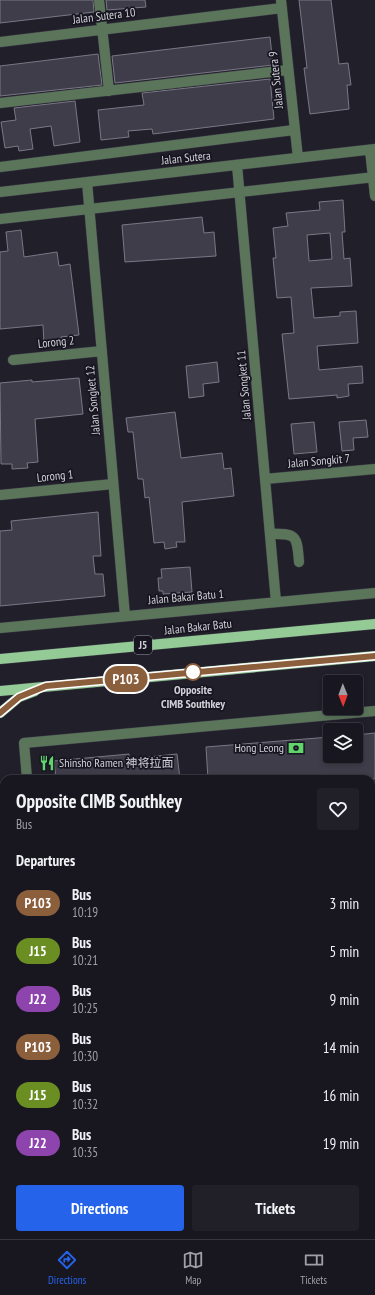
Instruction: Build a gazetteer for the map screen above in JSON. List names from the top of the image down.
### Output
{
  "streets": {
    "main road": ["Jalan Bakar Batu", "J5"],
    "street": [
      "Jalan Sutera 10",
      "Jalan Sutera 9",
      "Jalan Sutera",
      "Lorong 2",
      "Jalan Songket 11",
      "Jalan Songket 12",
      "Jalan Songkit 7",
      "Lorong 1",
      "Jalan Bakar Batu 1"
    ]
  },
  "crossings": [
    ["Jalan Sutera 10", "Jalan Sutera 9"],
    ["Jalan Sutera 9", "Jalan Sutera"],
    ["Jalan Sutera", "Jalan Songket 11"],
    ["Jalan Sutera", "Jalan Songket 12"],
    ["Lorong 2", "Jalan Songket 12"],
    ["Jalan Songket 11", "Jalan Songkit 7"],
    ["Jalan Songket 11", "Jalan Bakar Batu 1"],
    ["Jalan Songket 12", "Lorong 1"],
    ["Jalan Songket 12", "Jalan Bakar Batu 1"]
  ],
  "places": {
    "other": ["Opposite CIMB Southkey"],
    "bank": ["Hong Leong"],
    "restaurant": ["Shinsho Ramen 神将拉面"]
  },
  "lines": ["bus line P103"],
  "north": "bottom",
  "page": {
    "on_map": "P103",
    "heading": [
      ["Opposite CIMB Southkey", "Bus"],
      "Departures"
    ],
    "list": [
      {
        "mark": "P103",
        "name": "Bus",
        "note": "10:19",
        "value": "3 min"
      },
      {
        "mark": "J15",
        "name": "Bus",
        "note": "10:21",
        "value": "5 min"
      },
      {
        "mark": "J22",
        "name": "Bus",
        "note": "10:25",
        "value": "9 min"
      },
      {
        "mark": "P103",
        "name": "Bus",
        "note": "10:30",
        "value": "14 min"
      },
      {
        "mark": "J15",
        "name": "Bus",
        "note": "10:32",
        "value": "16 min"
      },
      {
        "mark": "J22",
        "name": "Bus",
        "note": "10:35",
        "value": "19 min"
      }
    ],
    "buttons": ["Directions", "Tickets"],
    "tabs": ["Directions", "Map", "Tickets"]
  }
}
